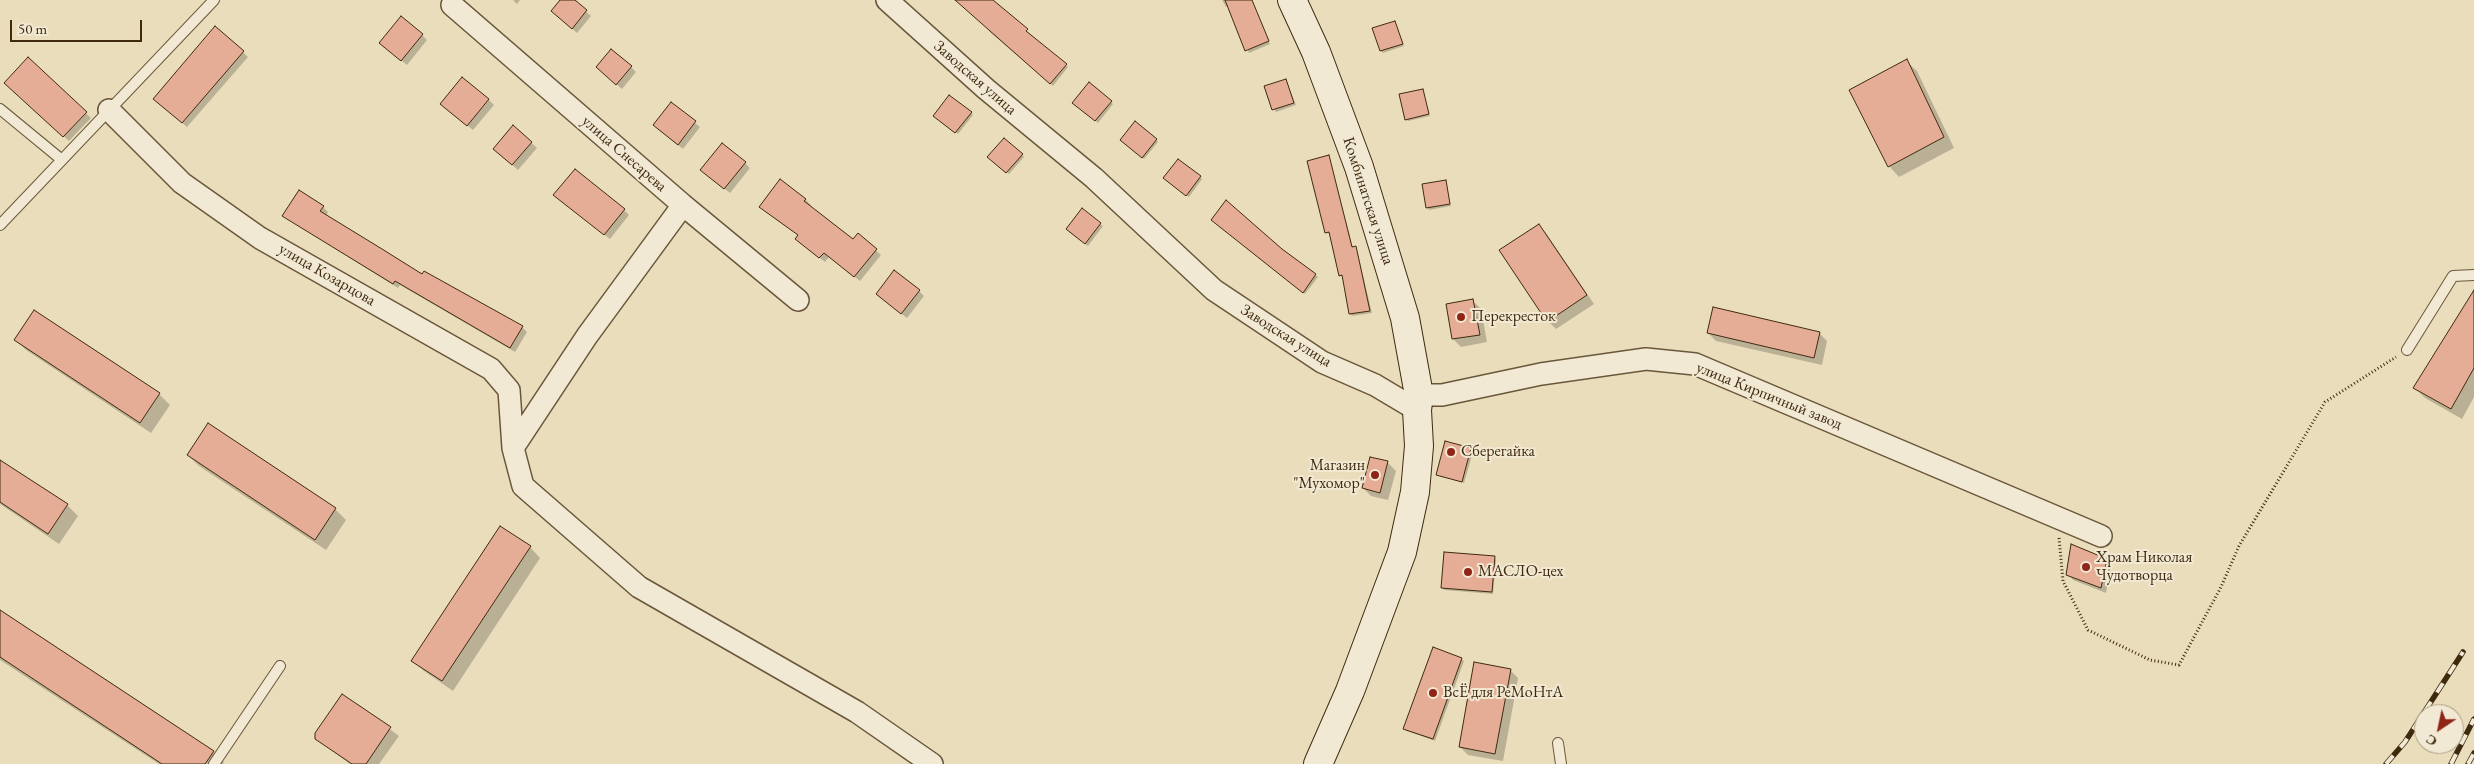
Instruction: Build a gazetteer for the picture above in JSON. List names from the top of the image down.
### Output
{
  "streets": {
    "main road": ["Комбинатская улица"],
    "street": [
      "Заводская улица",
      "улица Снесарева",
      "улица Козарцова",
      "улица Кирпичный завод"
    ]
  },
  "crossings": [
    ["Заводская улица", "Комбинатская улица"],
    ["Заводская улица", "улица Кирпичный завод"],
    ["Комбинатская улица", "улица Кирпичный завод"]
  ],
  "places": [
    "Перекресток",
    "Сберегайка",
    "Магазин \"Мухомор\"",
    "Храм Николая Чудотворца",
    "МАСЛО-цех",
    "ВсЁ для РеМоНтА"
  ],
  "scale_bar": "50 m",
  "north": "bottom left"
}
